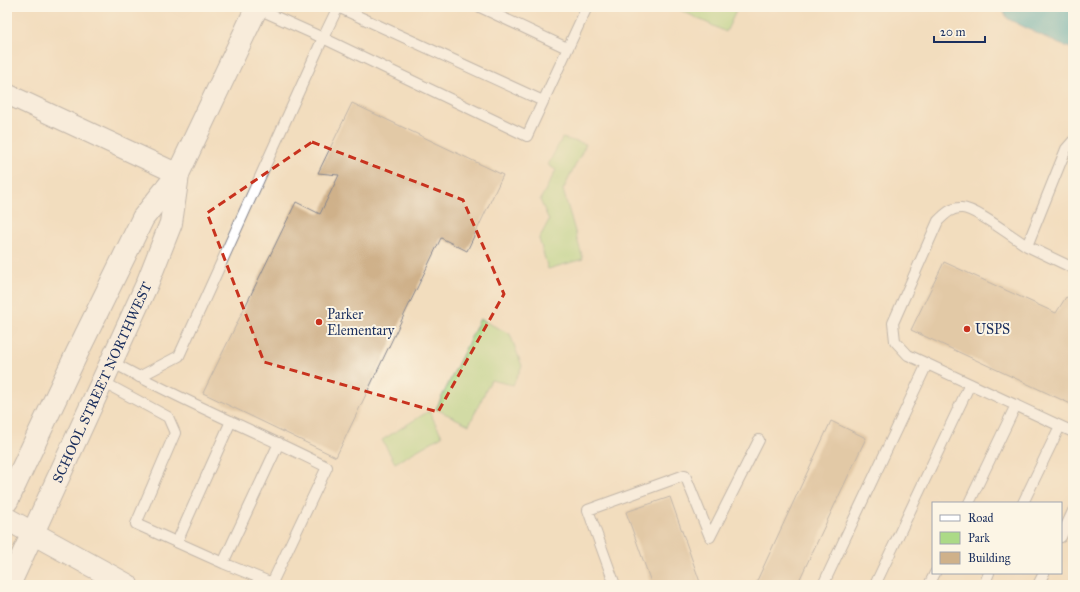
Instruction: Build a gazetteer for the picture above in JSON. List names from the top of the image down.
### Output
{
  "streets": {
    "street": ["SCHOOL STREET NORTHWEST"]
  },
  "places": ["Parker Elementary", "USPS"],
  "legend": ["Road", "Park", "Building"],
  "scale_bar": "20 m"
}
